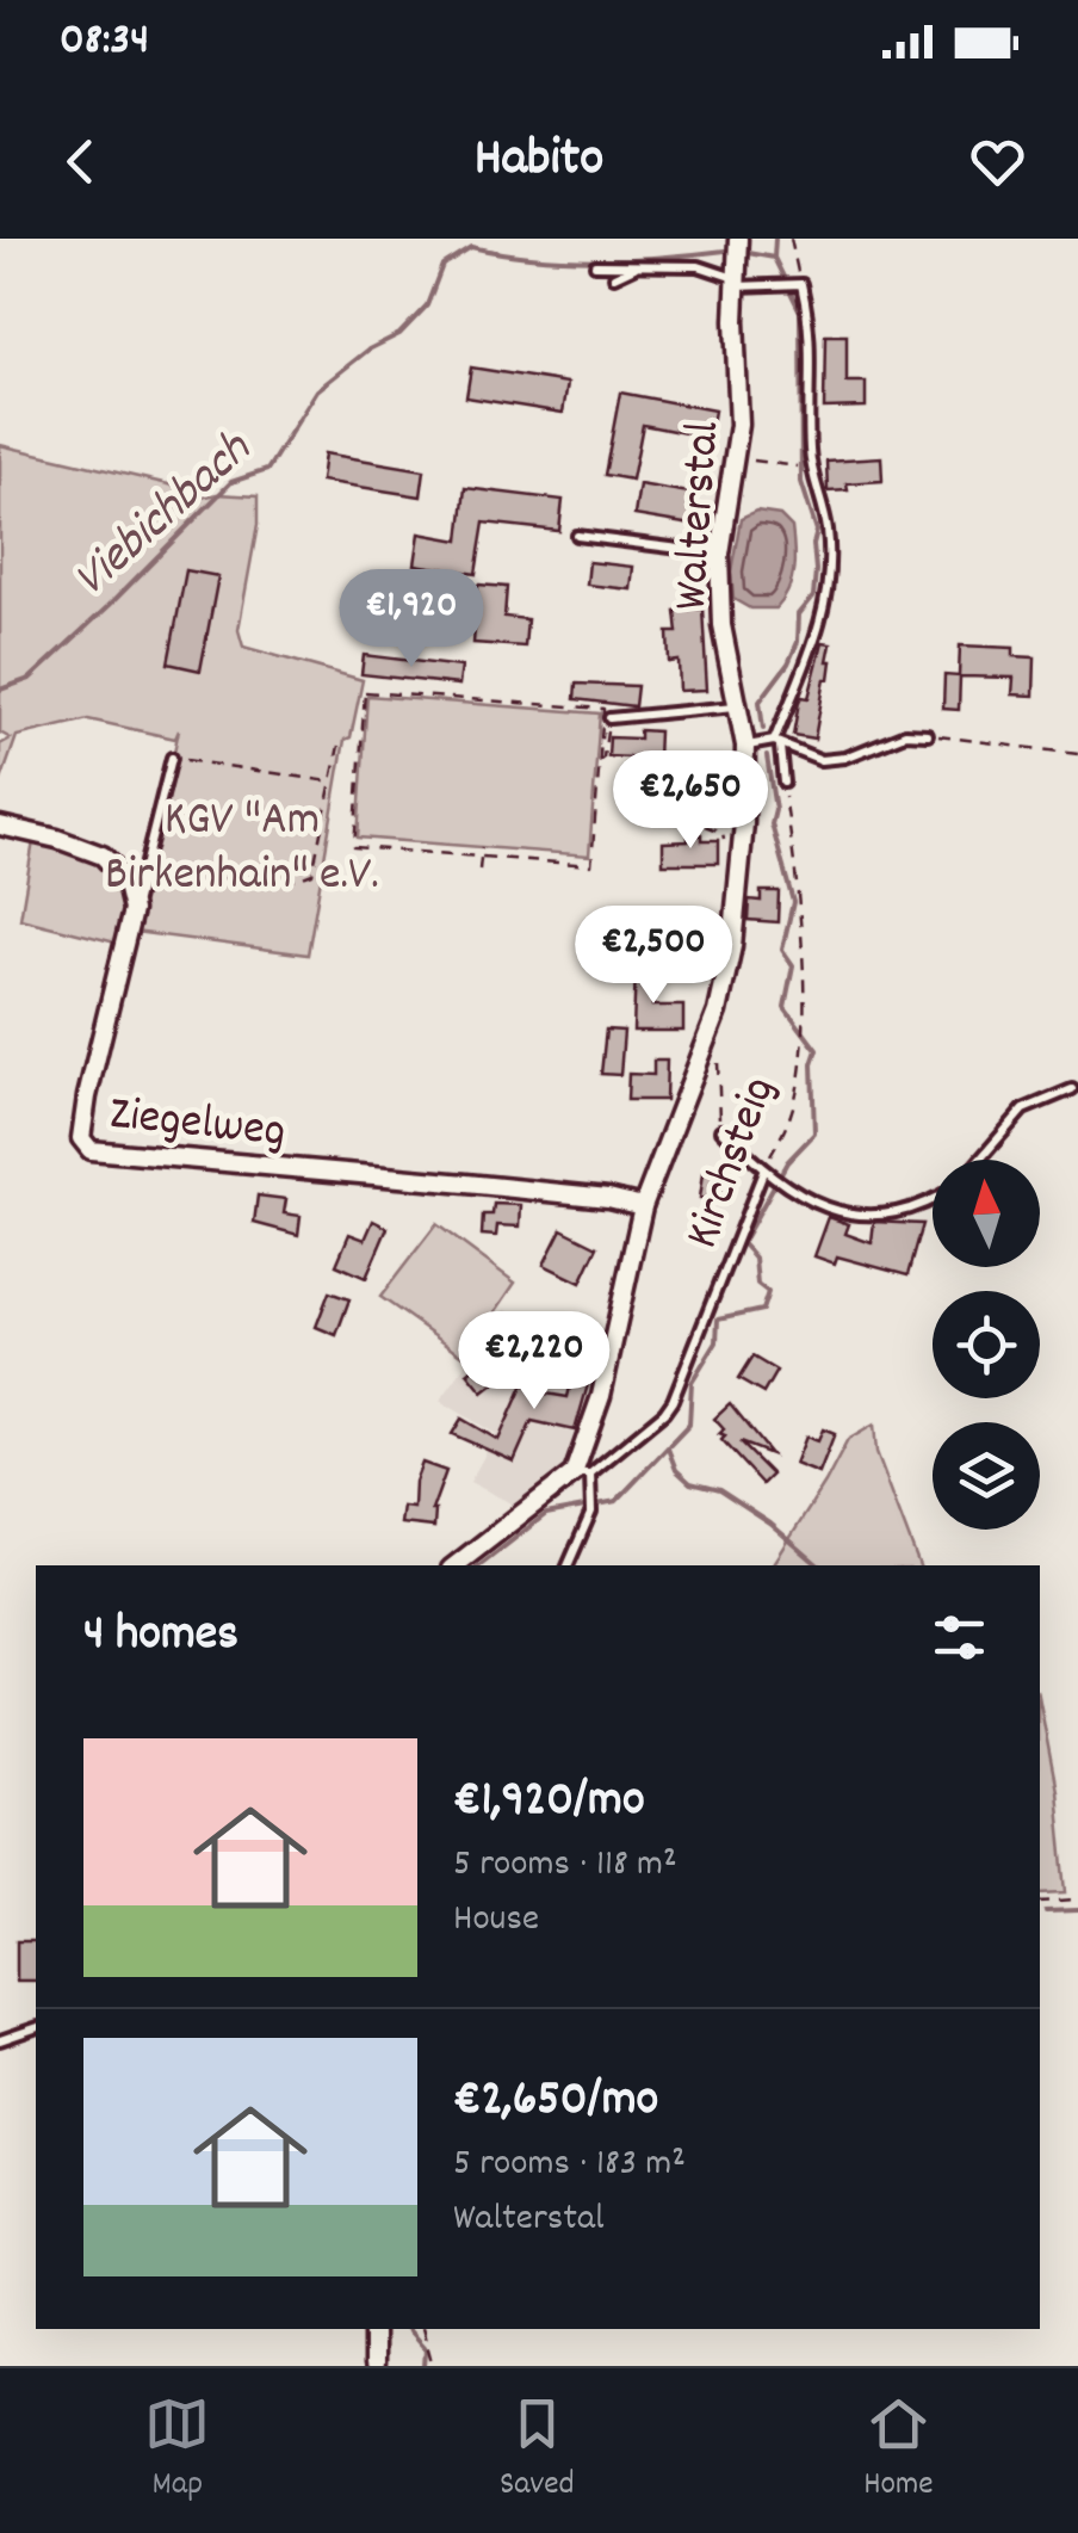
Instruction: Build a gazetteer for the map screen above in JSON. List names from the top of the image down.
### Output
{
  "streets": {
    "street": ["Walterstal", "Ziegelweg"],
    "lane": ["Kirchsteig"]
  },
  "crossings": [
    ["Walterstal", "Ziegelweg"],
    ["Walterstal", "Kirchsteig"]
  ],
  "water": ["Viebichbach"],
  "parks": ["KGV \"Am Birkenhain\" e.V."],
  "north": "top",
  "page": {
    "status": "08:34",
    "header": "Habito",
    "price": [
      "€1,920",
      "€2,650",
      "€2,500",
      "€2,220"
    ],
    "heading": "4 homes",
    "list": [
      {
        "name": "€1,920/mo",
        "note": "5 rooms · 118 m² · House"
      },
      {
        "name": "€2,650/mo",
        "note": "5 rooms · 183 m² · Walterstal"
      }
    ],
    "tabs": ["Map", "Saved", "Home"]
  }
}
